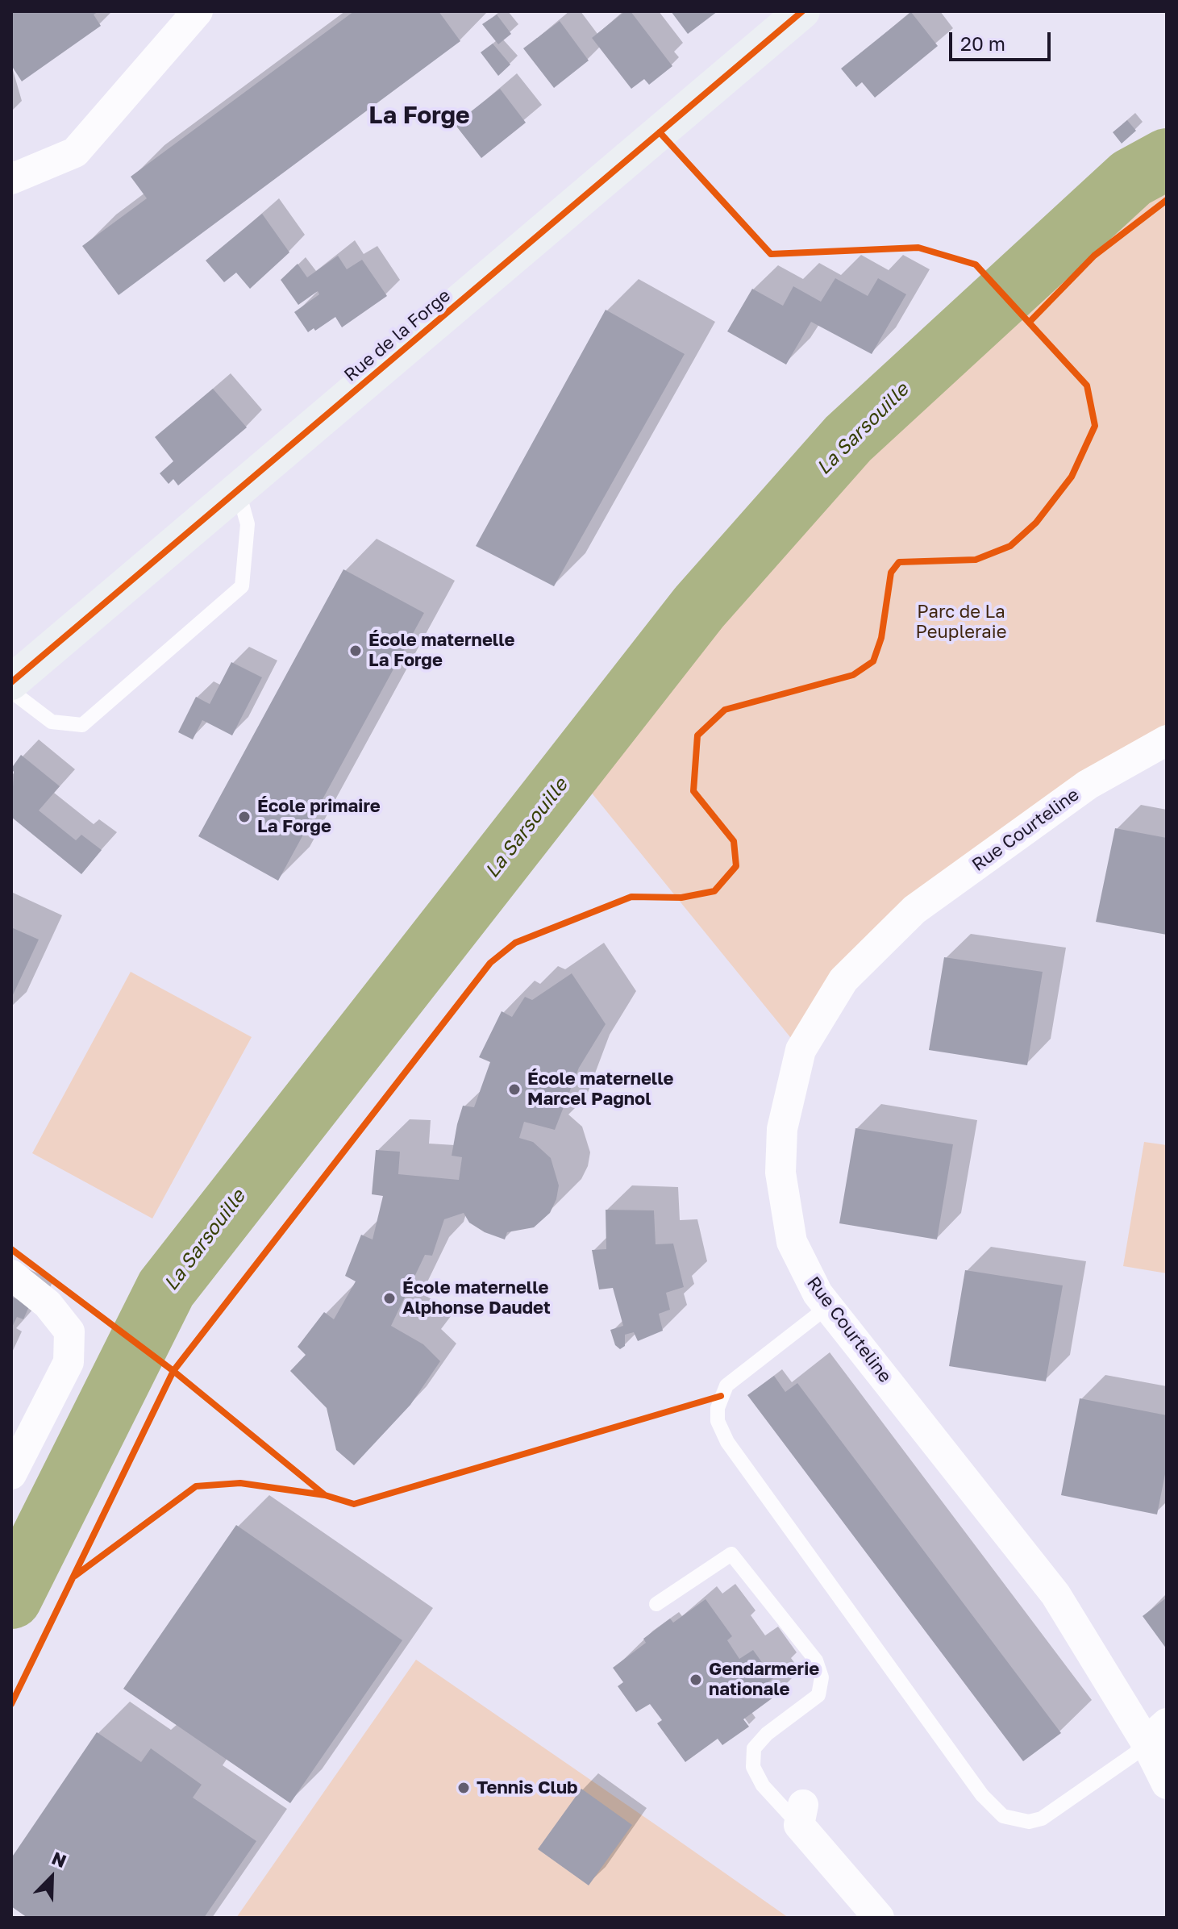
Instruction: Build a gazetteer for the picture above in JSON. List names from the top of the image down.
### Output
{
  "streets": {
    "main road": ["Rue de la Forge"],
    "street": ["Rue Courteline"]
  },
  "districts": ["La Forge"],
  "water": ["La Sarsouille"],
  "parks": ["Parc de La Peupleraie"],
  "places": [
    "École maternelle La Forge",
    "École primaire La Forge",
    "École maternelle Marcel Pagnol",
    "École maternelle Alphonse Daudet",
    "Gendarmerie nationale",
    "Tennis Club"
  ],
  "scale_bar": "20 m",
  "north": "top right"
}
